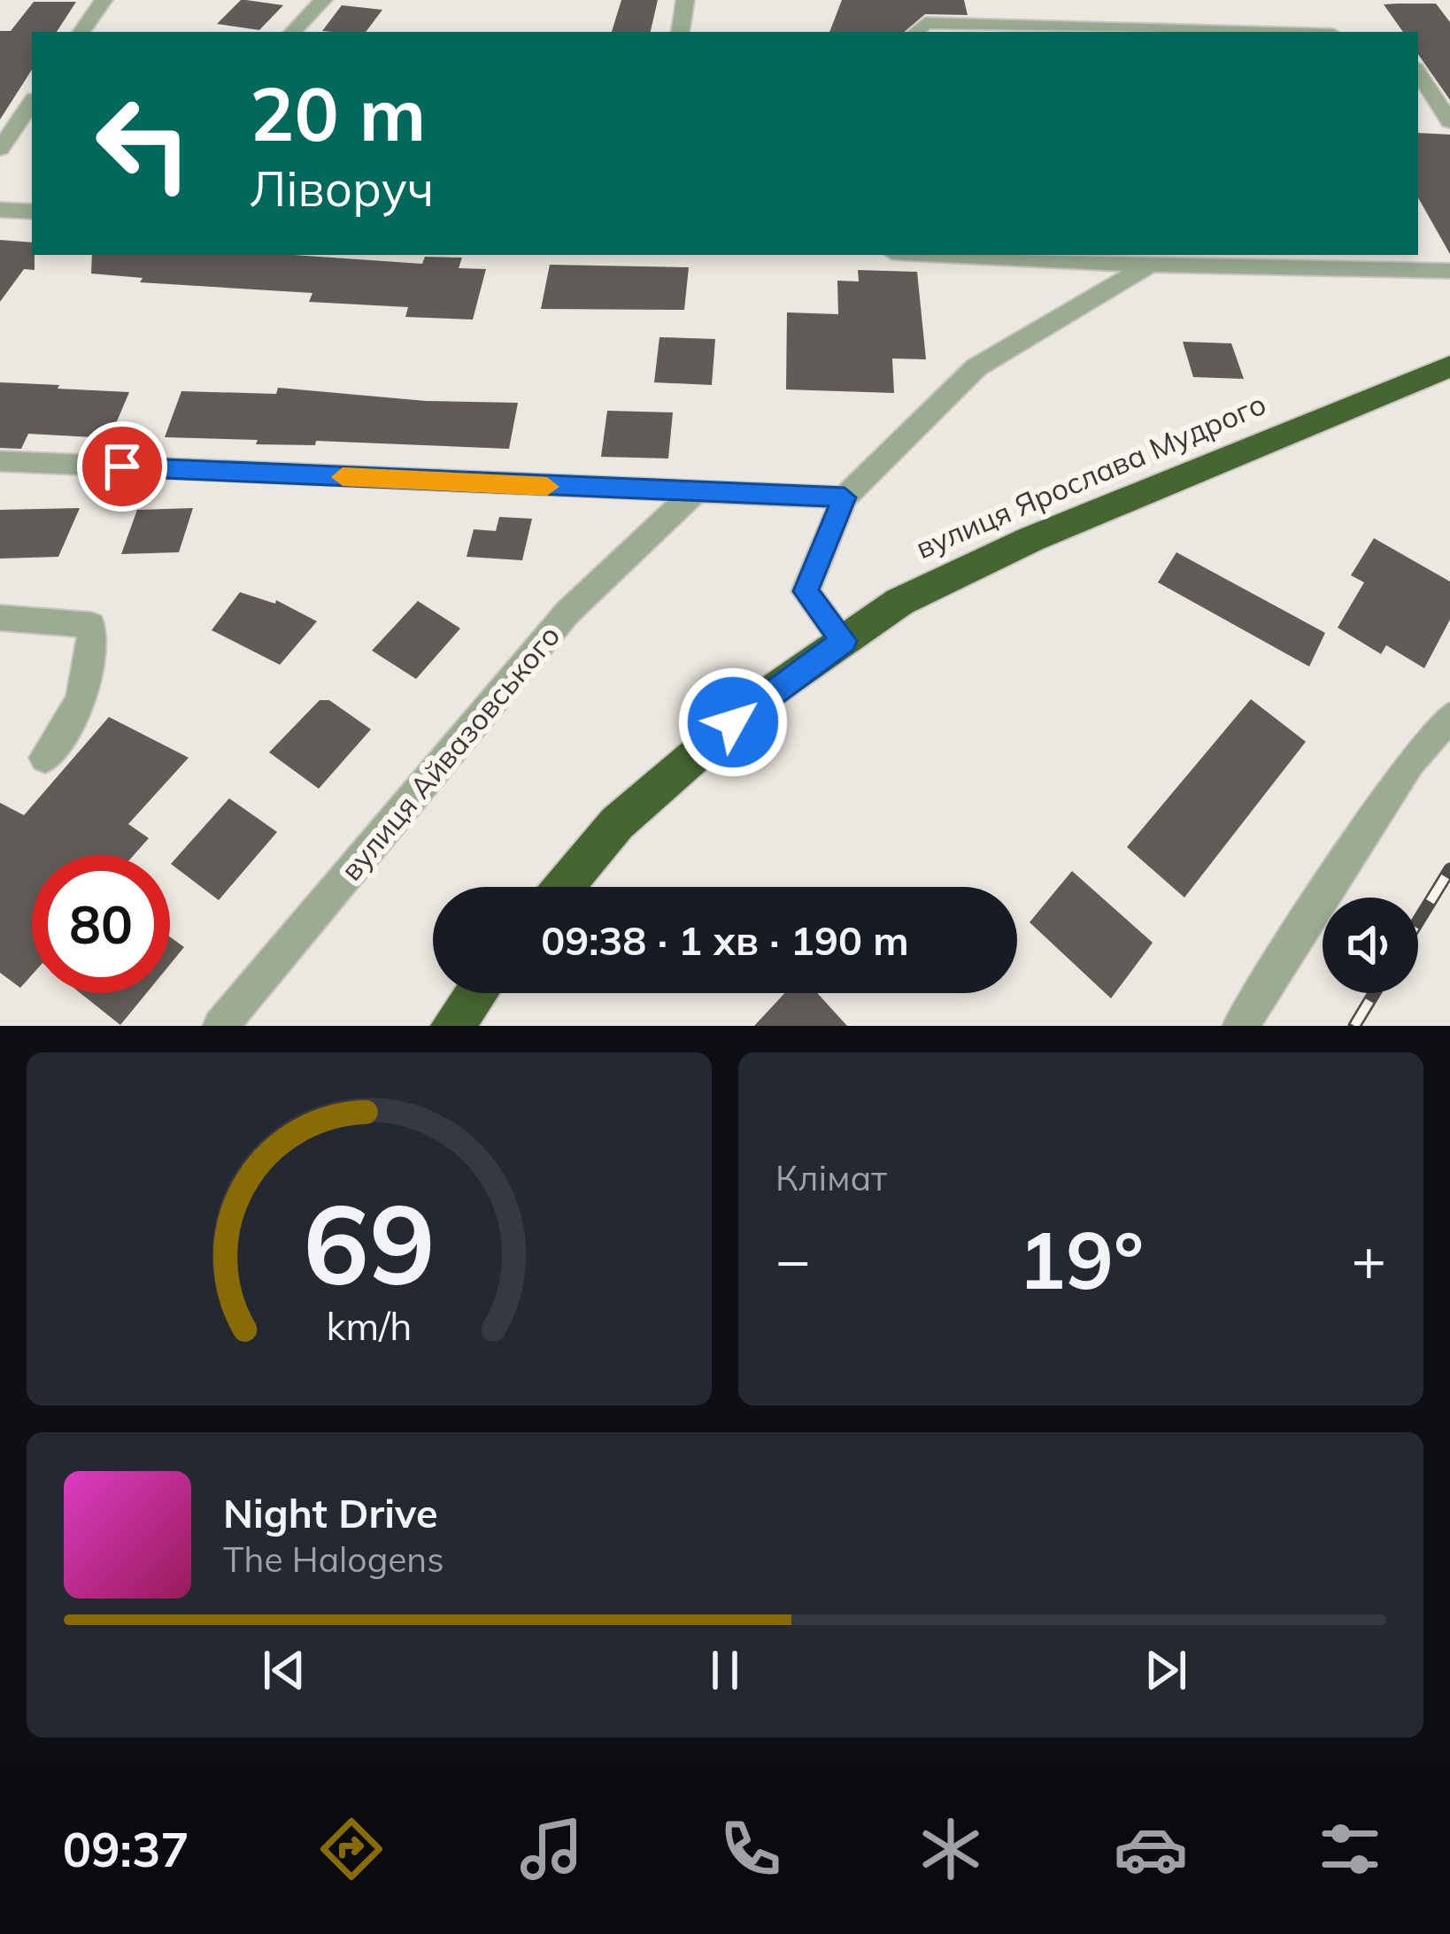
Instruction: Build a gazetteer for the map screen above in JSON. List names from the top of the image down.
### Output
{
  "streets": {
    "highway": ["вулиця Ярослава Мудрого"],
    "street": ["вулиця Айвазовського"]
  },
  "page": {
    "turn": ["20 m", "Ліворуч"],
    "limit": "80",
    "trip": "09:38 · 1 хв · 190 m",
    "tile": "Клімат",
    "heat": ["−", "19°", "+"],
    "song": ["Night Drive", "The Halogens"],
    "tabs": "09:37",
    "gauge": ["69", "km/h"]
  }
}
